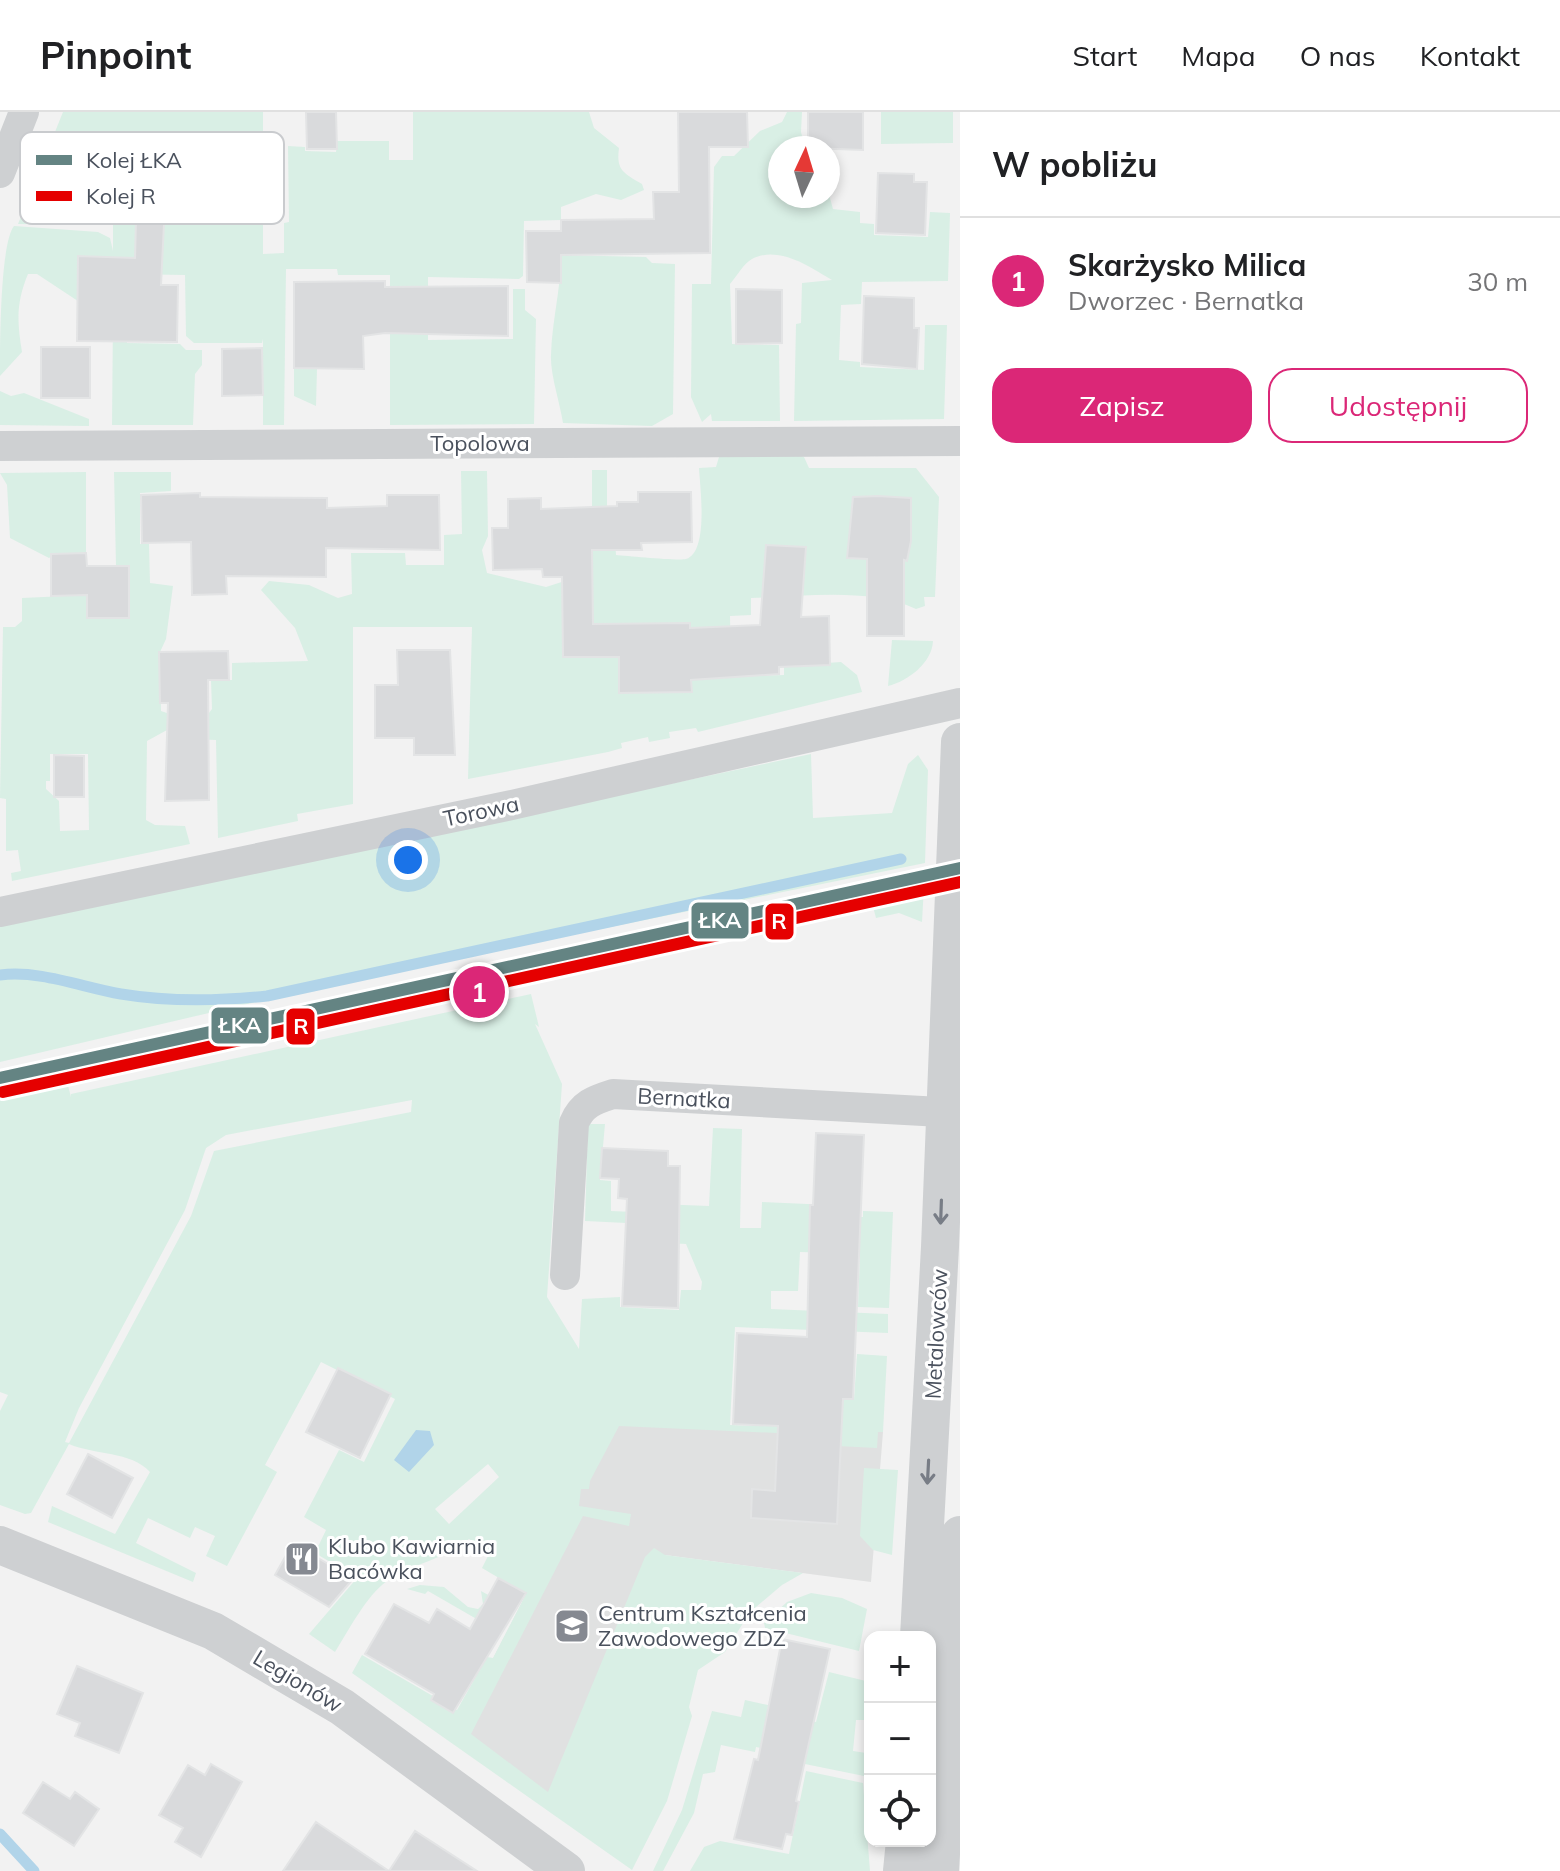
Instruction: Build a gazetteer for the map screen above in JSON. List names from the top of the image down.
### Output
{
  "streets": {
    "street": [
      "Topolowa",
      "Torowa",
      "Bernatka",
      "Metalowców",
      "Legionów"
    ]
  },
  "crossings": [
    ["Bernatka", "Metalowców"]
  ],
  "one_way": ["Metalowców"],
  "places": {
    "restaurant": ["Klubo Kawiarnia Bacówka"],
    "school or university": ["Centrum Kształcenia Zawodowego ZDZ"]
  },
  "lines": ["rail line ŁKA", "rail line R"],
  "legend": ["Kolej ŁKA", "Kolej R"],
  "north": "top",
  "page": {
    "header": "Pinpoint",
    "nav": [
      "Start",
      "Mapa",
      "O nas",
      "Kontakt"
    ],
    "heading": "W pobliżu",
    "list": [
      {
        "mark": "1",
        "name": "Skarżysko Milica",
        "note": "Dworzec · Bernatka",
        "value": "30 m"
      }
    ],
    "buttons": ["Zapisz", "Udostępnij"],
    "pins": "1",
    "map_buttons": ["+", "−"]
  }
}
